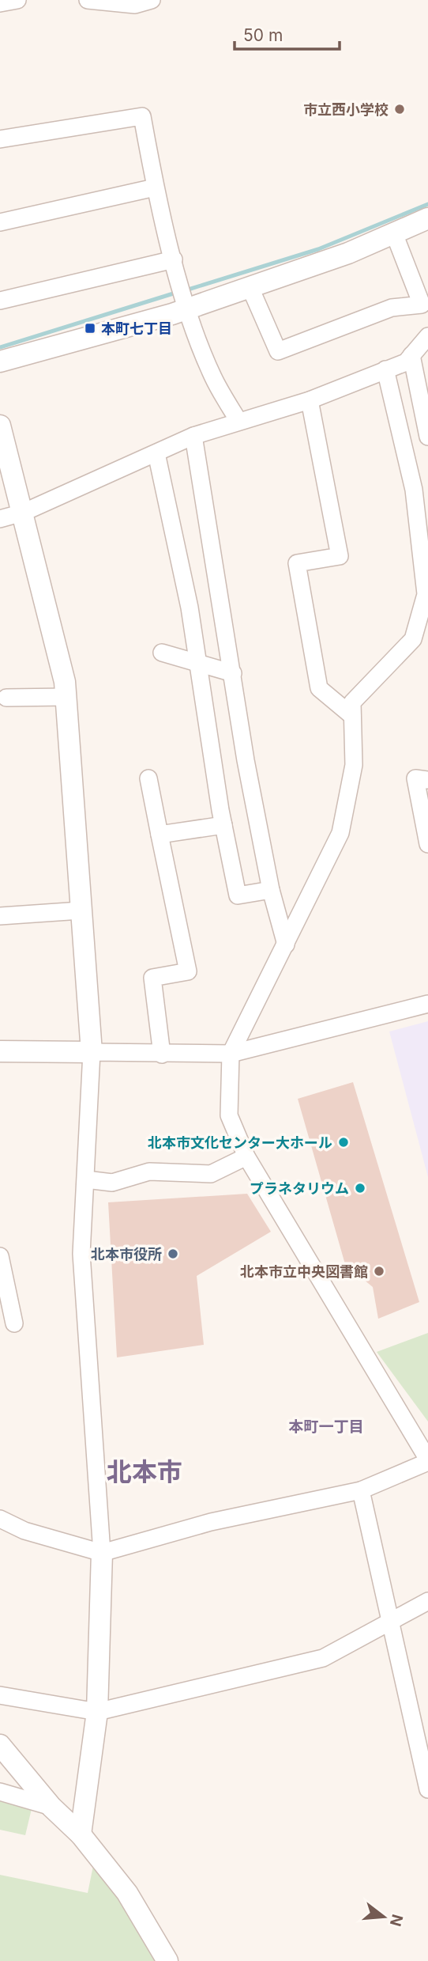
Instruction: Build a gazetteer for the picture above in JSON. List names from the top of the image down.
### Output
{
  "districts": ["本町一丁目", "北本市"],
  "places": {
    "other": [
      "市立西小学校",
      "北本市文化センター大ホール",
      "プラネタリウム",
      "北本市役所",
      "北本市立中央図書館"
    ],
    "transit": ["本町七丁目"]
  },
  "scale_bar": "50 m",
  "north": "right"
}
